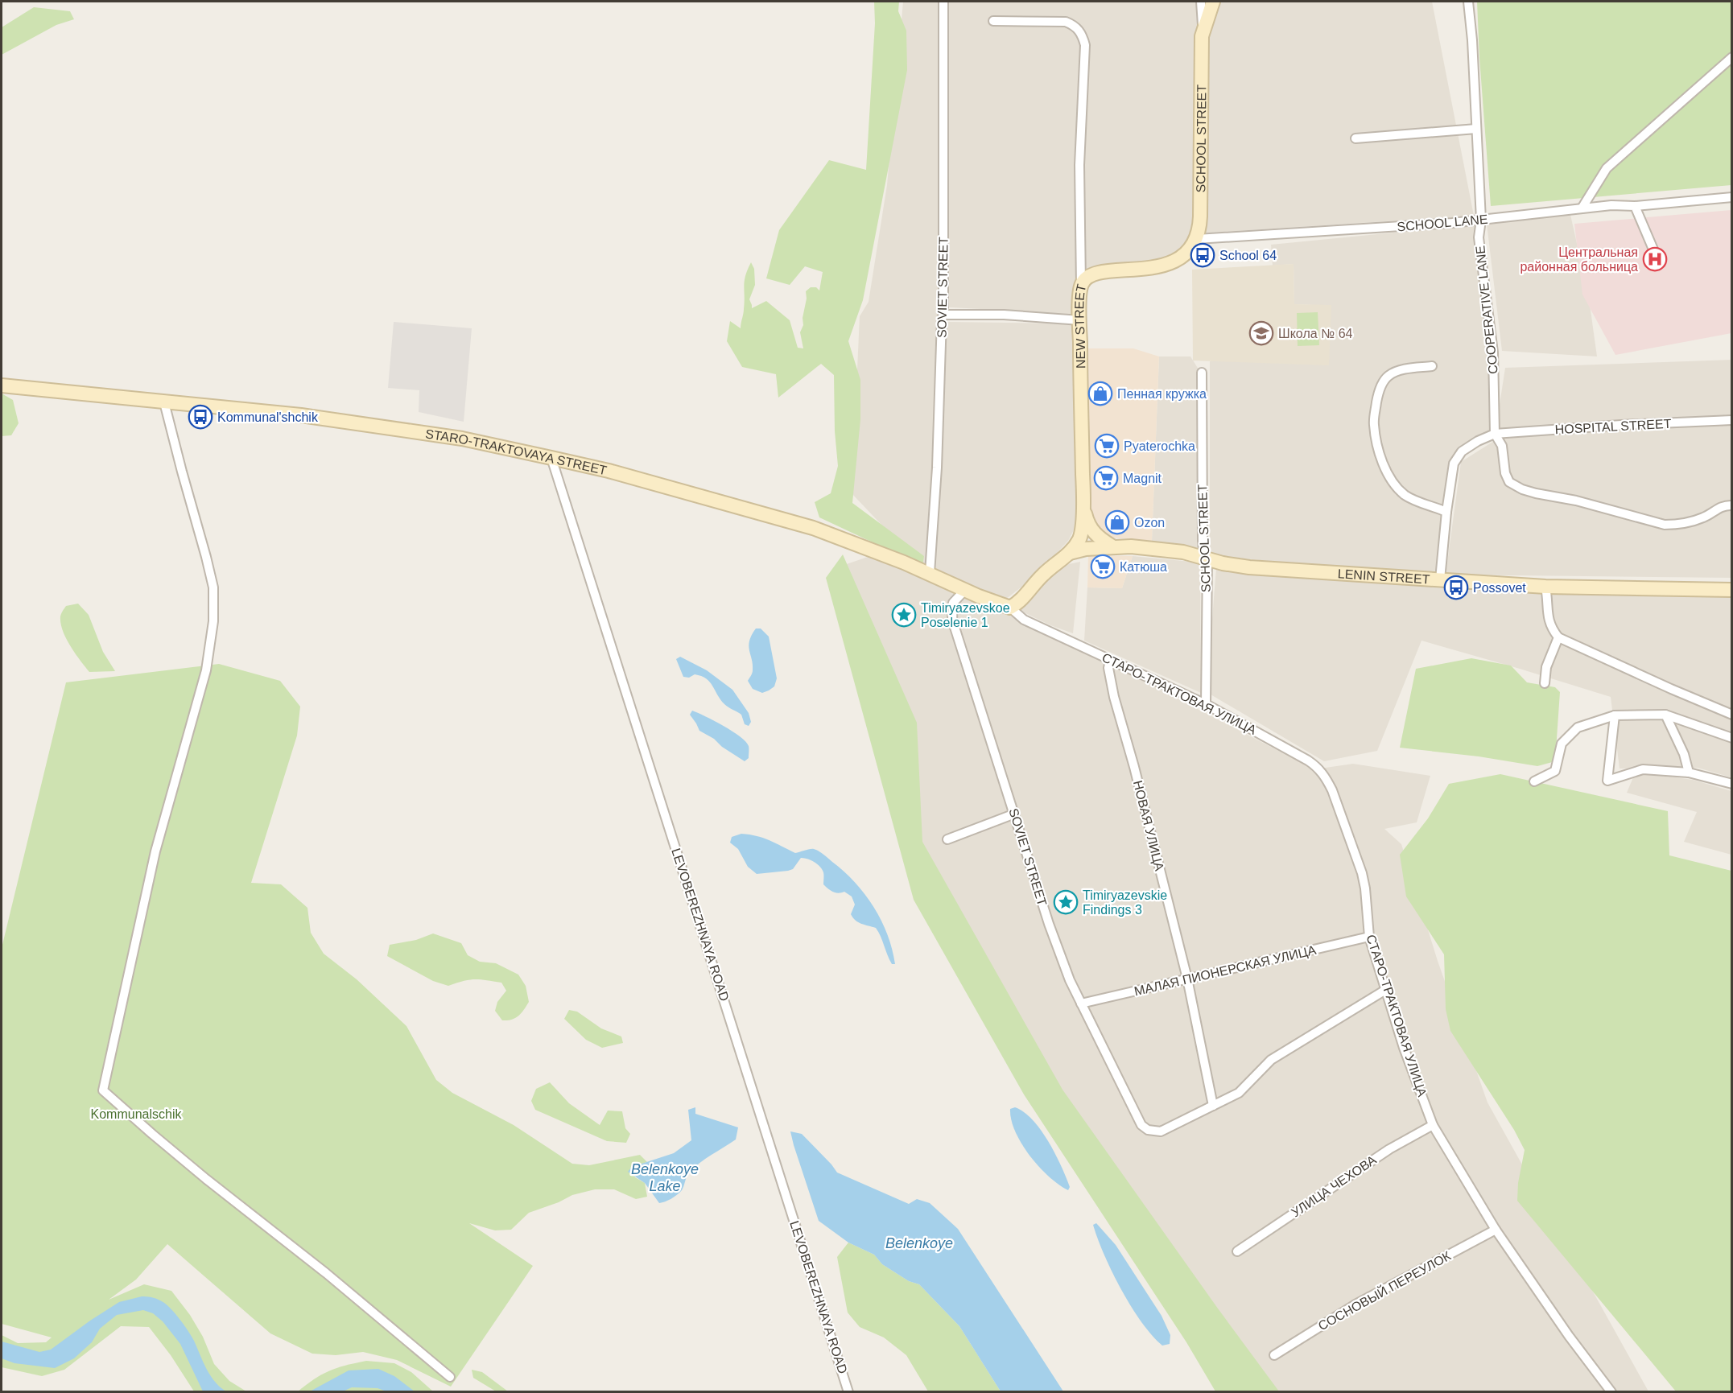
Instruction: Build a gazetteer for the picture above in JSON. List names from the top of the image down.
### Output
{
  "streets": {
    "street": [
      "SCHOOL STREET",
      "SCHOOL LANE",
      "SOVIET STREET",
      "COOPERATIVE LANE",
      "NEW STREET",
      "HOSPITAL STREET",
      "STARO-TRAKTOVAYA STREET",
      "LENIN STREET",
      "СТАРО-ТРАКТОВАЯ УЛИЦА",
      "НОВАЯ УЛИЦА",
      "LEVOBEREZHNAYA ROAD",
      "МАЛАЯ ПИОНЕРСКАЯ УЛИЦА",
      "УЛИЦА ЧЕХОВА",
      "СОСНОВЫЙ ПЕРЕУЛОК"
    ]
  },
  "crossings": [
    ["SCHOOL STREET", "SCHOOL LANE"],
    ["SCHOOL STREET", "NEW STREET"],
    ["SCHOOL STREET", "LENIN STREET"],
    ["SCHOOL STREET", "СТАРО-ТРАКТОВАЯ УЛИЦА"],
    ["SCHOOL LANE", "COOPERATIVE LANE"],
    ["SCHOOL LANE", "NEW STREET"],
    ["SOVIET STREET", "STARO-TRAKTOVAYA STREET"],
    ["SOVIET STREET", "НОВАЯ УЛИЦА"],
    ["SOVIET STREET", "МАЛАЯ ПИОНЕРСКАЯ УЛИЦА"],
    ["COOPERATIVE LANE", "HOSPITAL STREET"],
    ["NEW STREET", "LENIN STREET"],
    ["STARO-TRAKTOVAYA STREET", "СТАРО-ТРАКТОВАЯ УЛИЦА"],
    ["STARO-TRAKTOVAYA STREET", "LEVOBEREZHNAYA ROAD"],
    ["СТАРО-ТРАКТОВАЯ УЛИЦА", "НОВАЯ УЛИЦА"],
    ["СТАРО-ТРАКТОВАЯ УЛИЦА", "МАЛАЯ ПИОНЕРСКАЯ УЛИЦА"],
    ["СТАРО-ТРАКТОВАЯ УЛИЦА", "УЛИЦА ЧЕХОВА"],
    ["СТАРО-ТРАКТОВАЯ УЛИЦА", "СОСНОВЫЙ ПЕРЕУЛОК"],
    ["НОВАЯ УЛИЦА", "МАЛАЯ ПИОНЕРСКАЯ УЛИЦА"]
  ],
  "water": ["Belenkoye Lake", "Belenkoye"],
  "parks": ["Kommunalschik"],
  "places": {
    "bus stop": ["School 64", "Kommunal'shchik", "Possovet"],
    "hospital": ["Центральная районная больница"],
    "school or university": ["Школа № 64"],
    "shop": ["Пенная кружка", "Ozon"],
    "supermarket": ["Pyaterochka", "Magnit", "Катюша"],
    "place": ["Timiryazevskoe Poselenie 1", "Timiryazevskie Findings 3"]
  }
}
